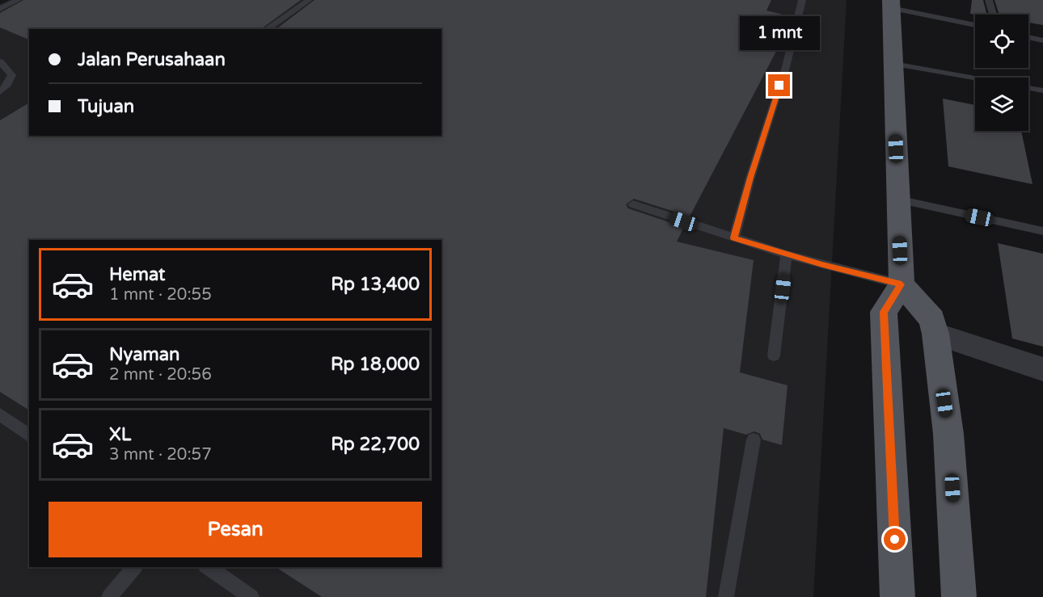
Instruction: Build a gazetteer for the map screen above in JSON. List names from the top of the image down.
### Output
{
  "page": {
    "bubble": "1 mnt",
    "banner": ["Jalan Perusahaan", "Tujuan"],
    "list": [
      {
        "name": "Hemat",
        "note": "1 mnt · 20:55",
        "value": "Rp 13,400"
      },
      {
        "name": "Nyaman",
        "note": "2 mnt · 20:56",
        "value": "Rp 18,000"
      },
      {
        "name": "XL",
        "note": "3 mnt · 20:57",
        "value": "Rp 22,700"
      }
    ],
    "buttons": "Pesan"
  }
}
